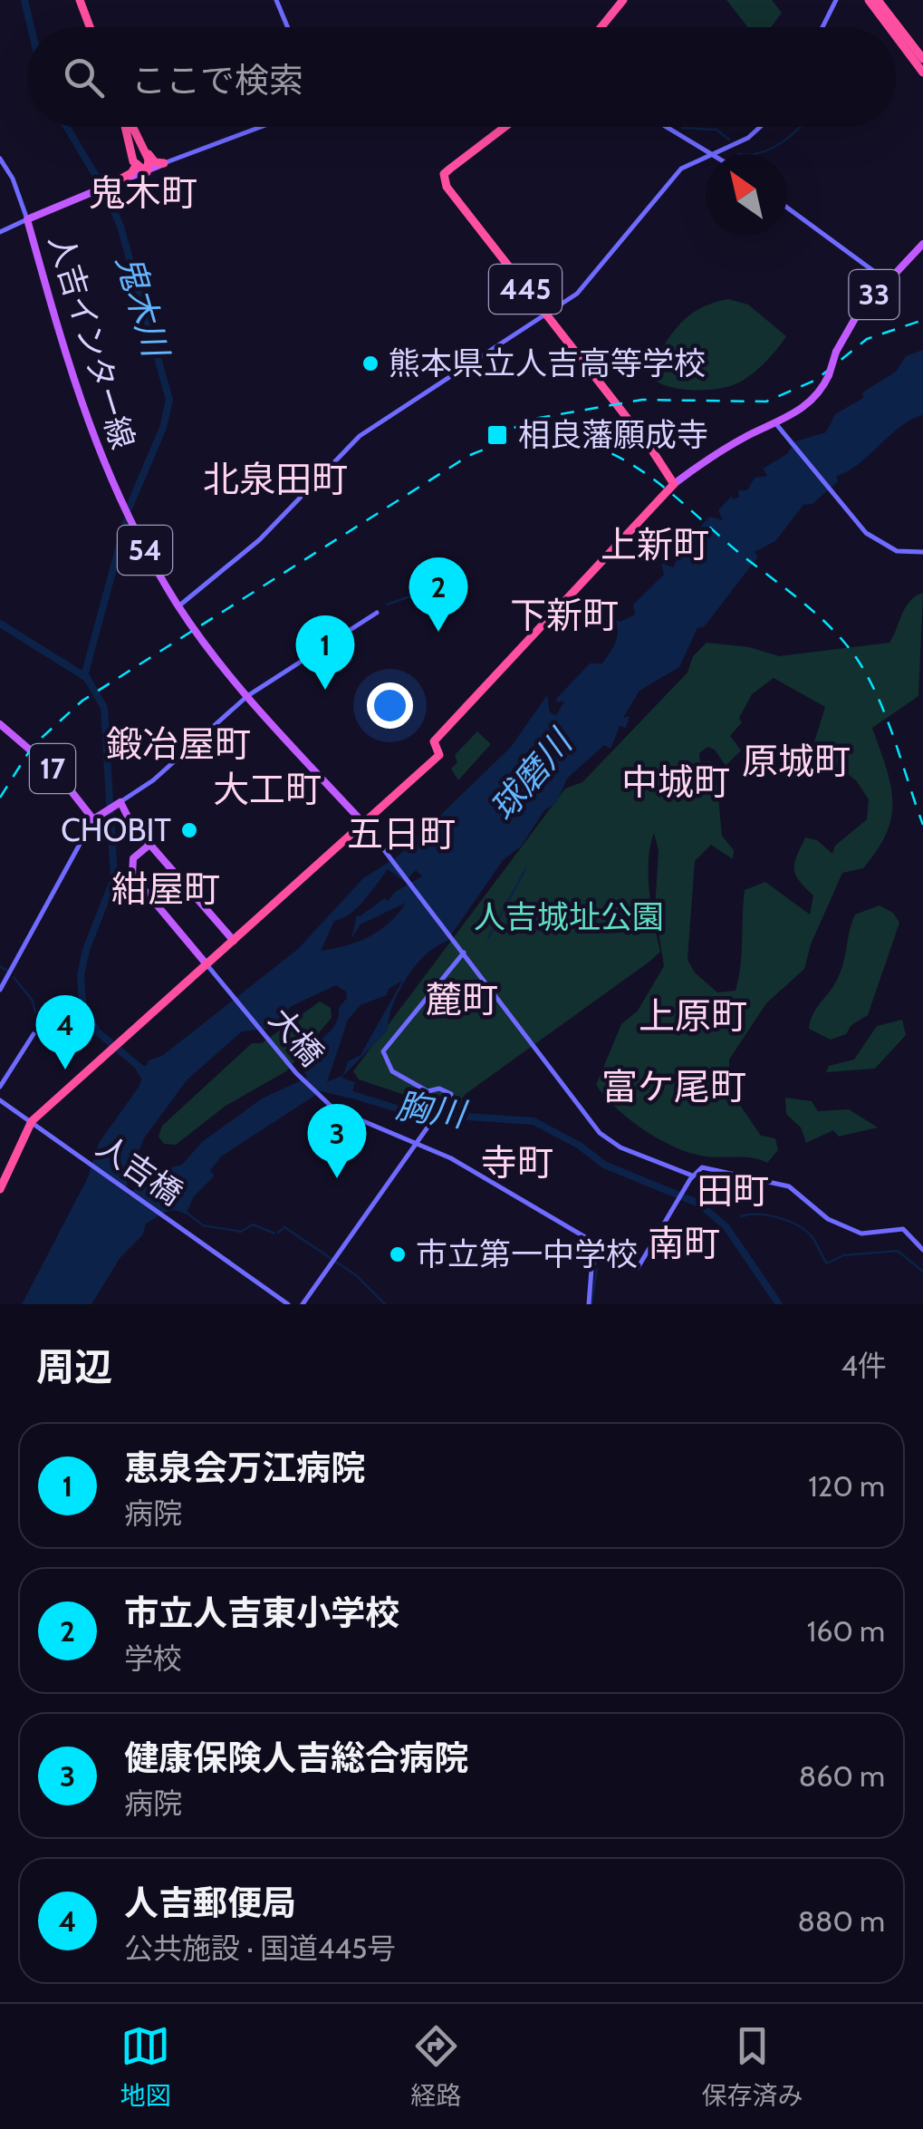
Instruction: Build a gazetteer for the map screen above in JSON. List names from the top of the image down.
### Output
{
  "streets": {
    "highway": ["445"],
    "main road": [
      "33",
      "人吉インター線",
      "54",
      "17"
    ],
    "street": ["大橋", "人吉橋"]
  },
  "crossings": [
    ["445", "33"]
  ],
  "districts": [
    "鬼木町",
    "北泉田町",
    "上新町",
    "下新町",
    "鍛冶屋町",
    "原城町",
    "中城町",
    "大工町",
    "五日町",
    "紺屋町",
    "麓町",
    "上原町",
    "富ケ尾町",
    "寺町",
    "田町",
    "南町"
  ],
  "water": ["鬼木川", "球磨川", "胸川"],
  "parks": ["人吉城址公園"],
  "places": {
    "other": ["熊本県立人吉高等学校", "CHOBIT", "市立第一中学校"],
    "transit": ["相良藩願成寺"]
  },
  "north": "top left",
  "page": {
    "search": "ここで検索",
    "pins": [
      "2",
      "1",
      "4",
      "3"
    ],
    "heading": ["周辺", "4件"],
    "list": [
      {
        "mark": "1",
        "name": "恵泉会万江病院",
        "note": "病院",
        "value": "120 m"
      },
      {
        "mark": "2",
        "name": "市立人吉東小学校",
        "note": "学校",
        "value": "160 m"
      },
      {
        "mark": "3",
        "name": "健康保険人吉総合病院",
        "note": "病院",
        "value": "860 m"
      },
      {
        "mark": "4",
        "name": "人吉郵便局",
        "note": "公共施設 · 国道445号",
        "value": "880 m"
      }
    ],
    "nav": ["地図", "経路", "保存済み"]
  }
}
